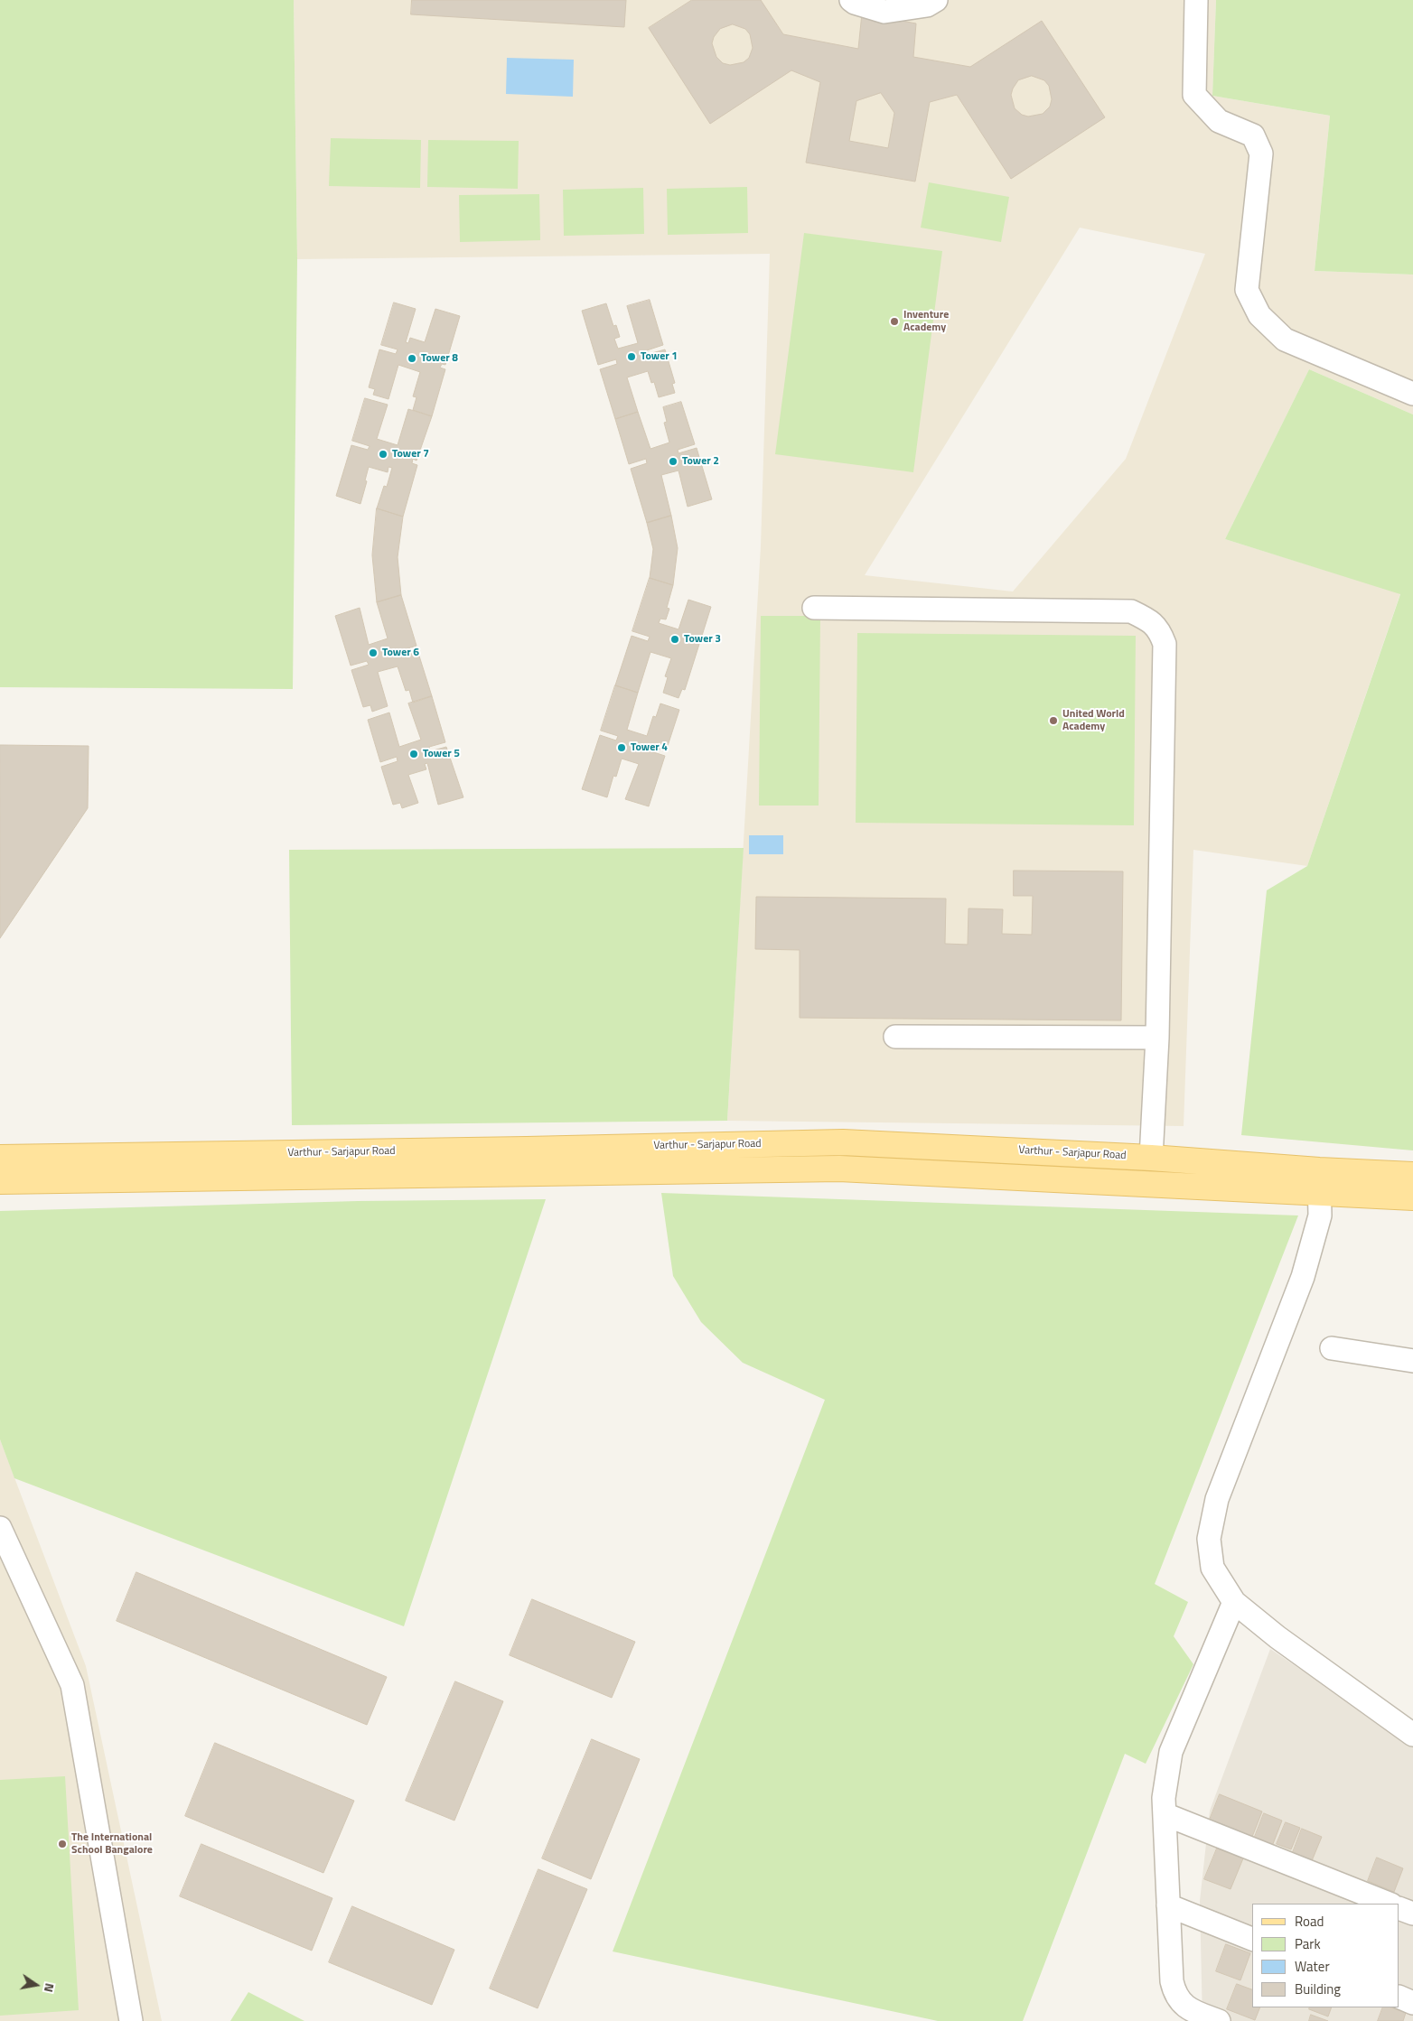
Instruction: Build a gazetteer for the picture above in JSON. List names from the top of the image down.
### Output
{
  "streets": {
    "main road": ["Varthur - Sarjapur Road"]
  },
  "places": [
    "Inventure Academy",
    "Tower 1",
    "Tower 8",
    "Tower 7",
    "Tower 2",
    "Tower 3",
    "Tower 6",
    "United World Academy",
    "Tower 4",
    "Tower 5",
    "The International School Bangalore"
  ],
  "legend": [
    "Road",
    "Park",
    "Water",
    "Building"
  ],
  "north": "right"
}
